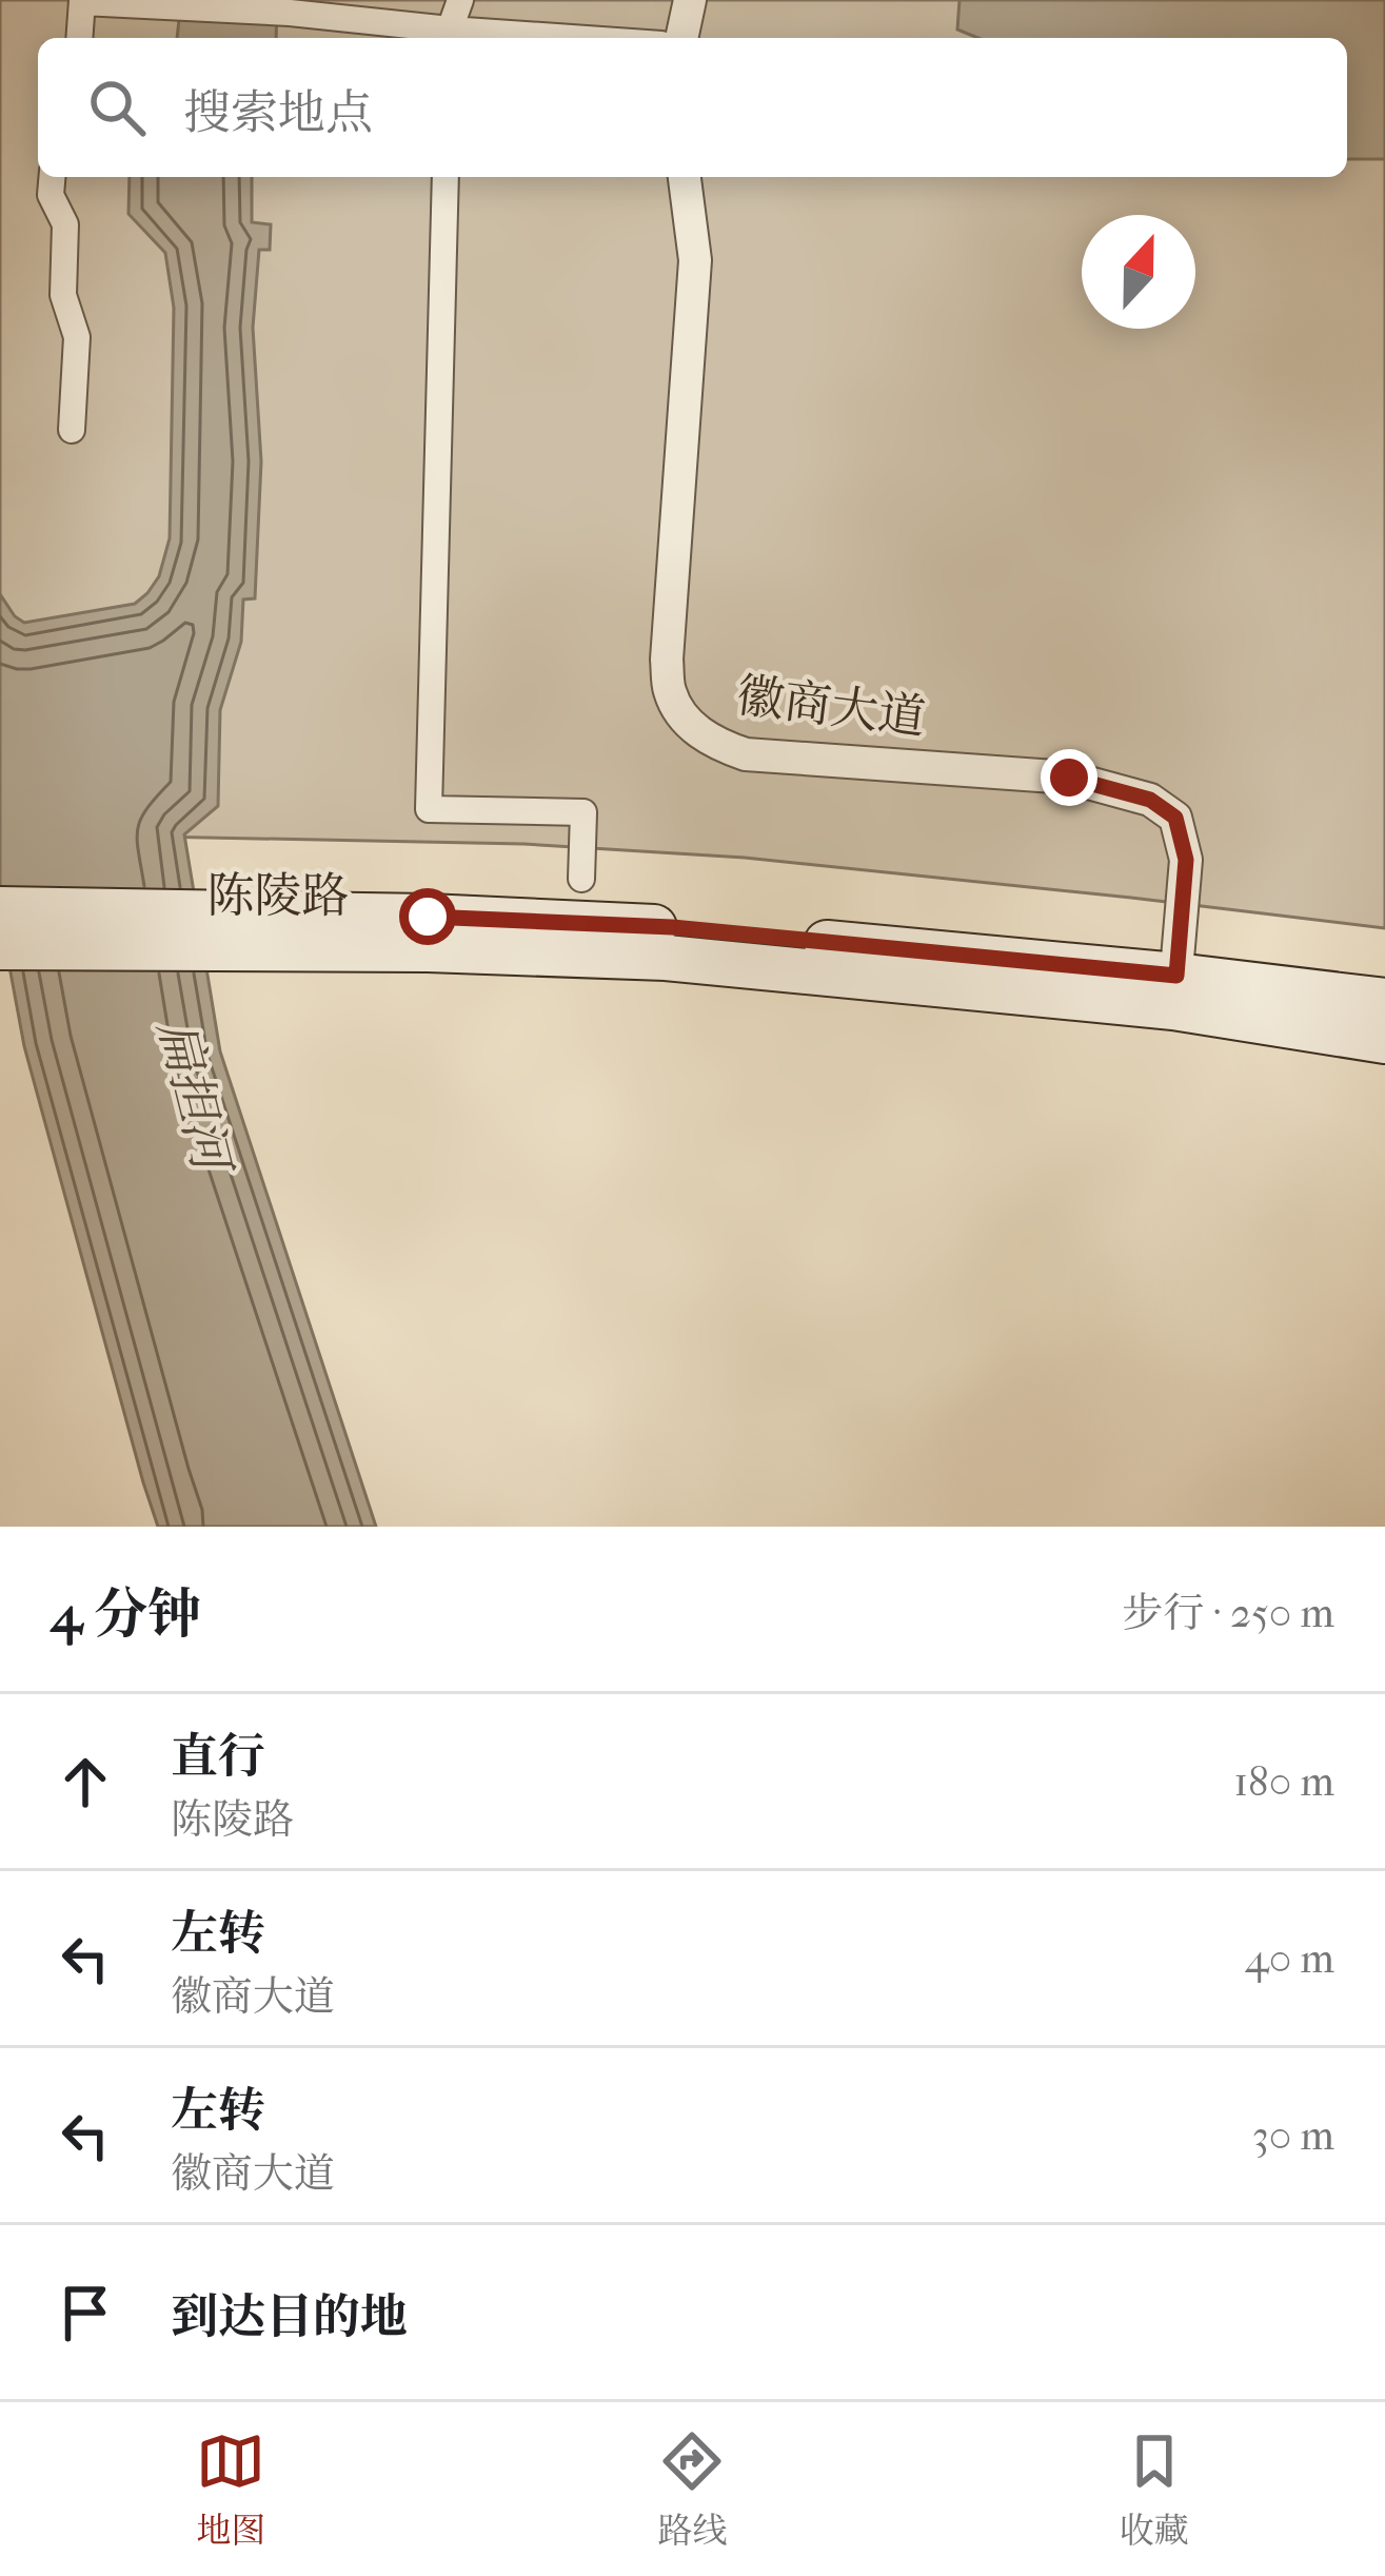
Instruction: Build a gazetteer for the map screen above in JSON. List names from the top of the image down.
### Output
{
  "streets": {
    "main road": ["陈陵路"],
    "street": ["徽商大道"]
  },
  "crossings": [
    ["徽商大道", "陈陵路"]
  ],
  "water": ["扁担河"],
  "north": "top",
  "page": {
    "search": "搜索地点",
    "heading": ["4 分钟", "步行 · 250 m"],
    "list": [
      ["直行", "陈陵路", "180 m"],
      ["左转", "徽商大道", "40 m"],
      ["左转", "徽商大道", "30 m"],
      "到达目的地"
    ],
    "nav": ["地图", "路线", "收藏"]
  }
}
